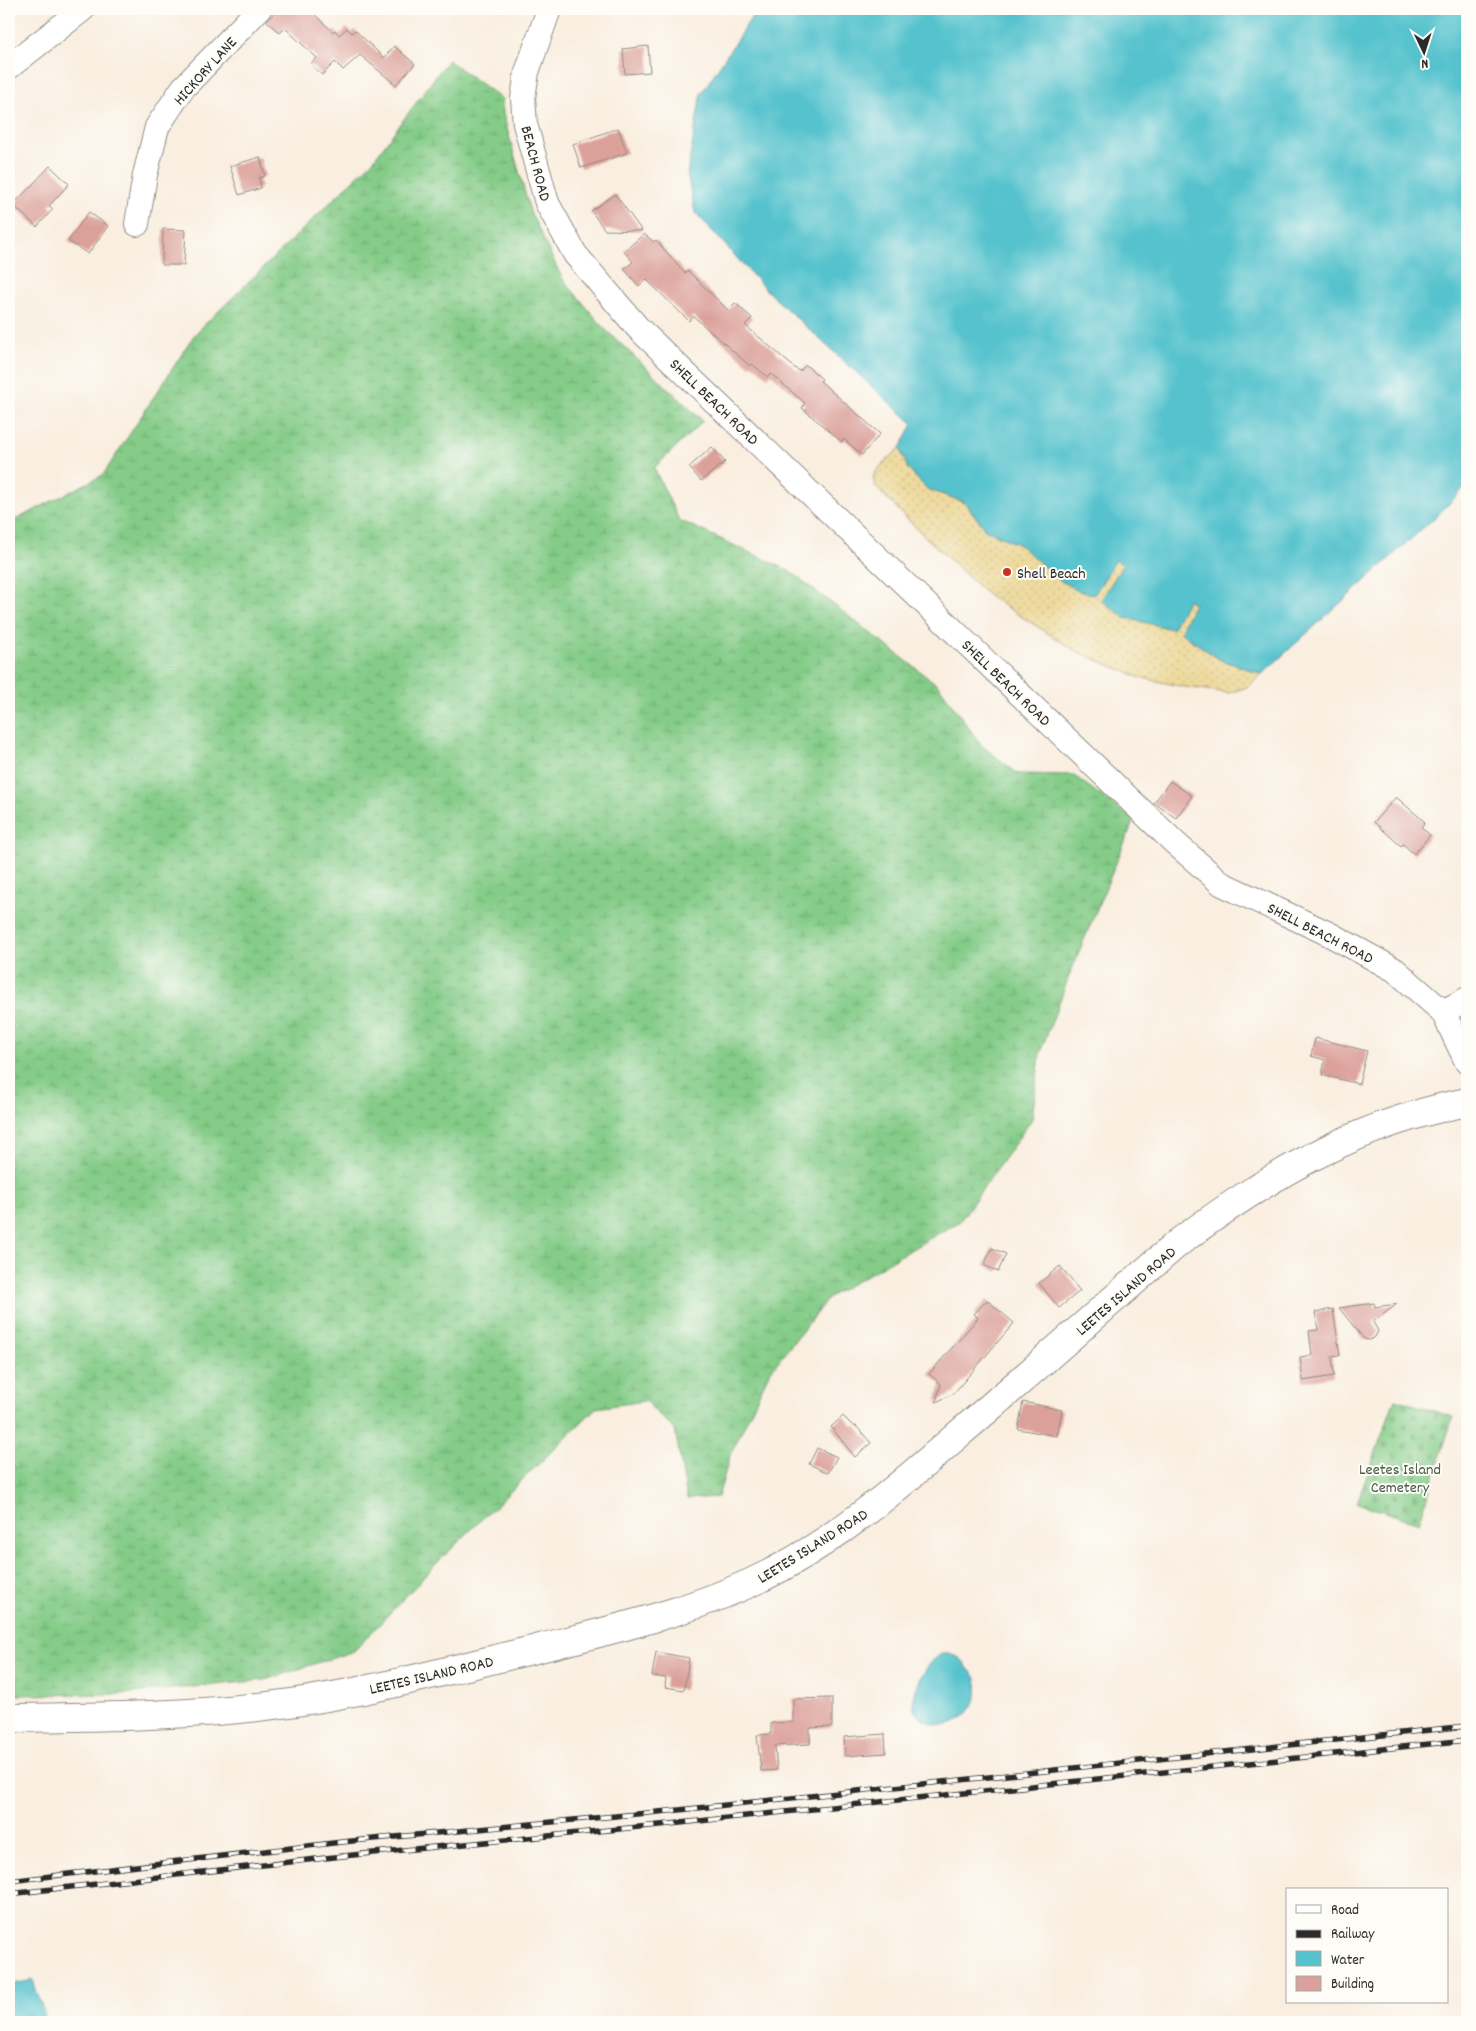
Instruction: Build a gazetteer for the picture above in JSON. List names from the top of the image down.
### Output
{
  "streets": {
    "main road": ["LEETES ISLAND ROAD"],
    "street": ["HICKORY LANE", "BEACH ROAD", "SHELL BEACH ROAD"]
  },
  "crossings": [
    ["BEACH ROAD", "SHELL BEACH ROAD"]
  ],
  "parks": ["Leetes Island Cemetery"],
  "places": ["Shell Beach"],
  "legend": [
    "Road",
    "Railway",
    "Water",
    "Building"
  ],
  "north": "bottom"
}
